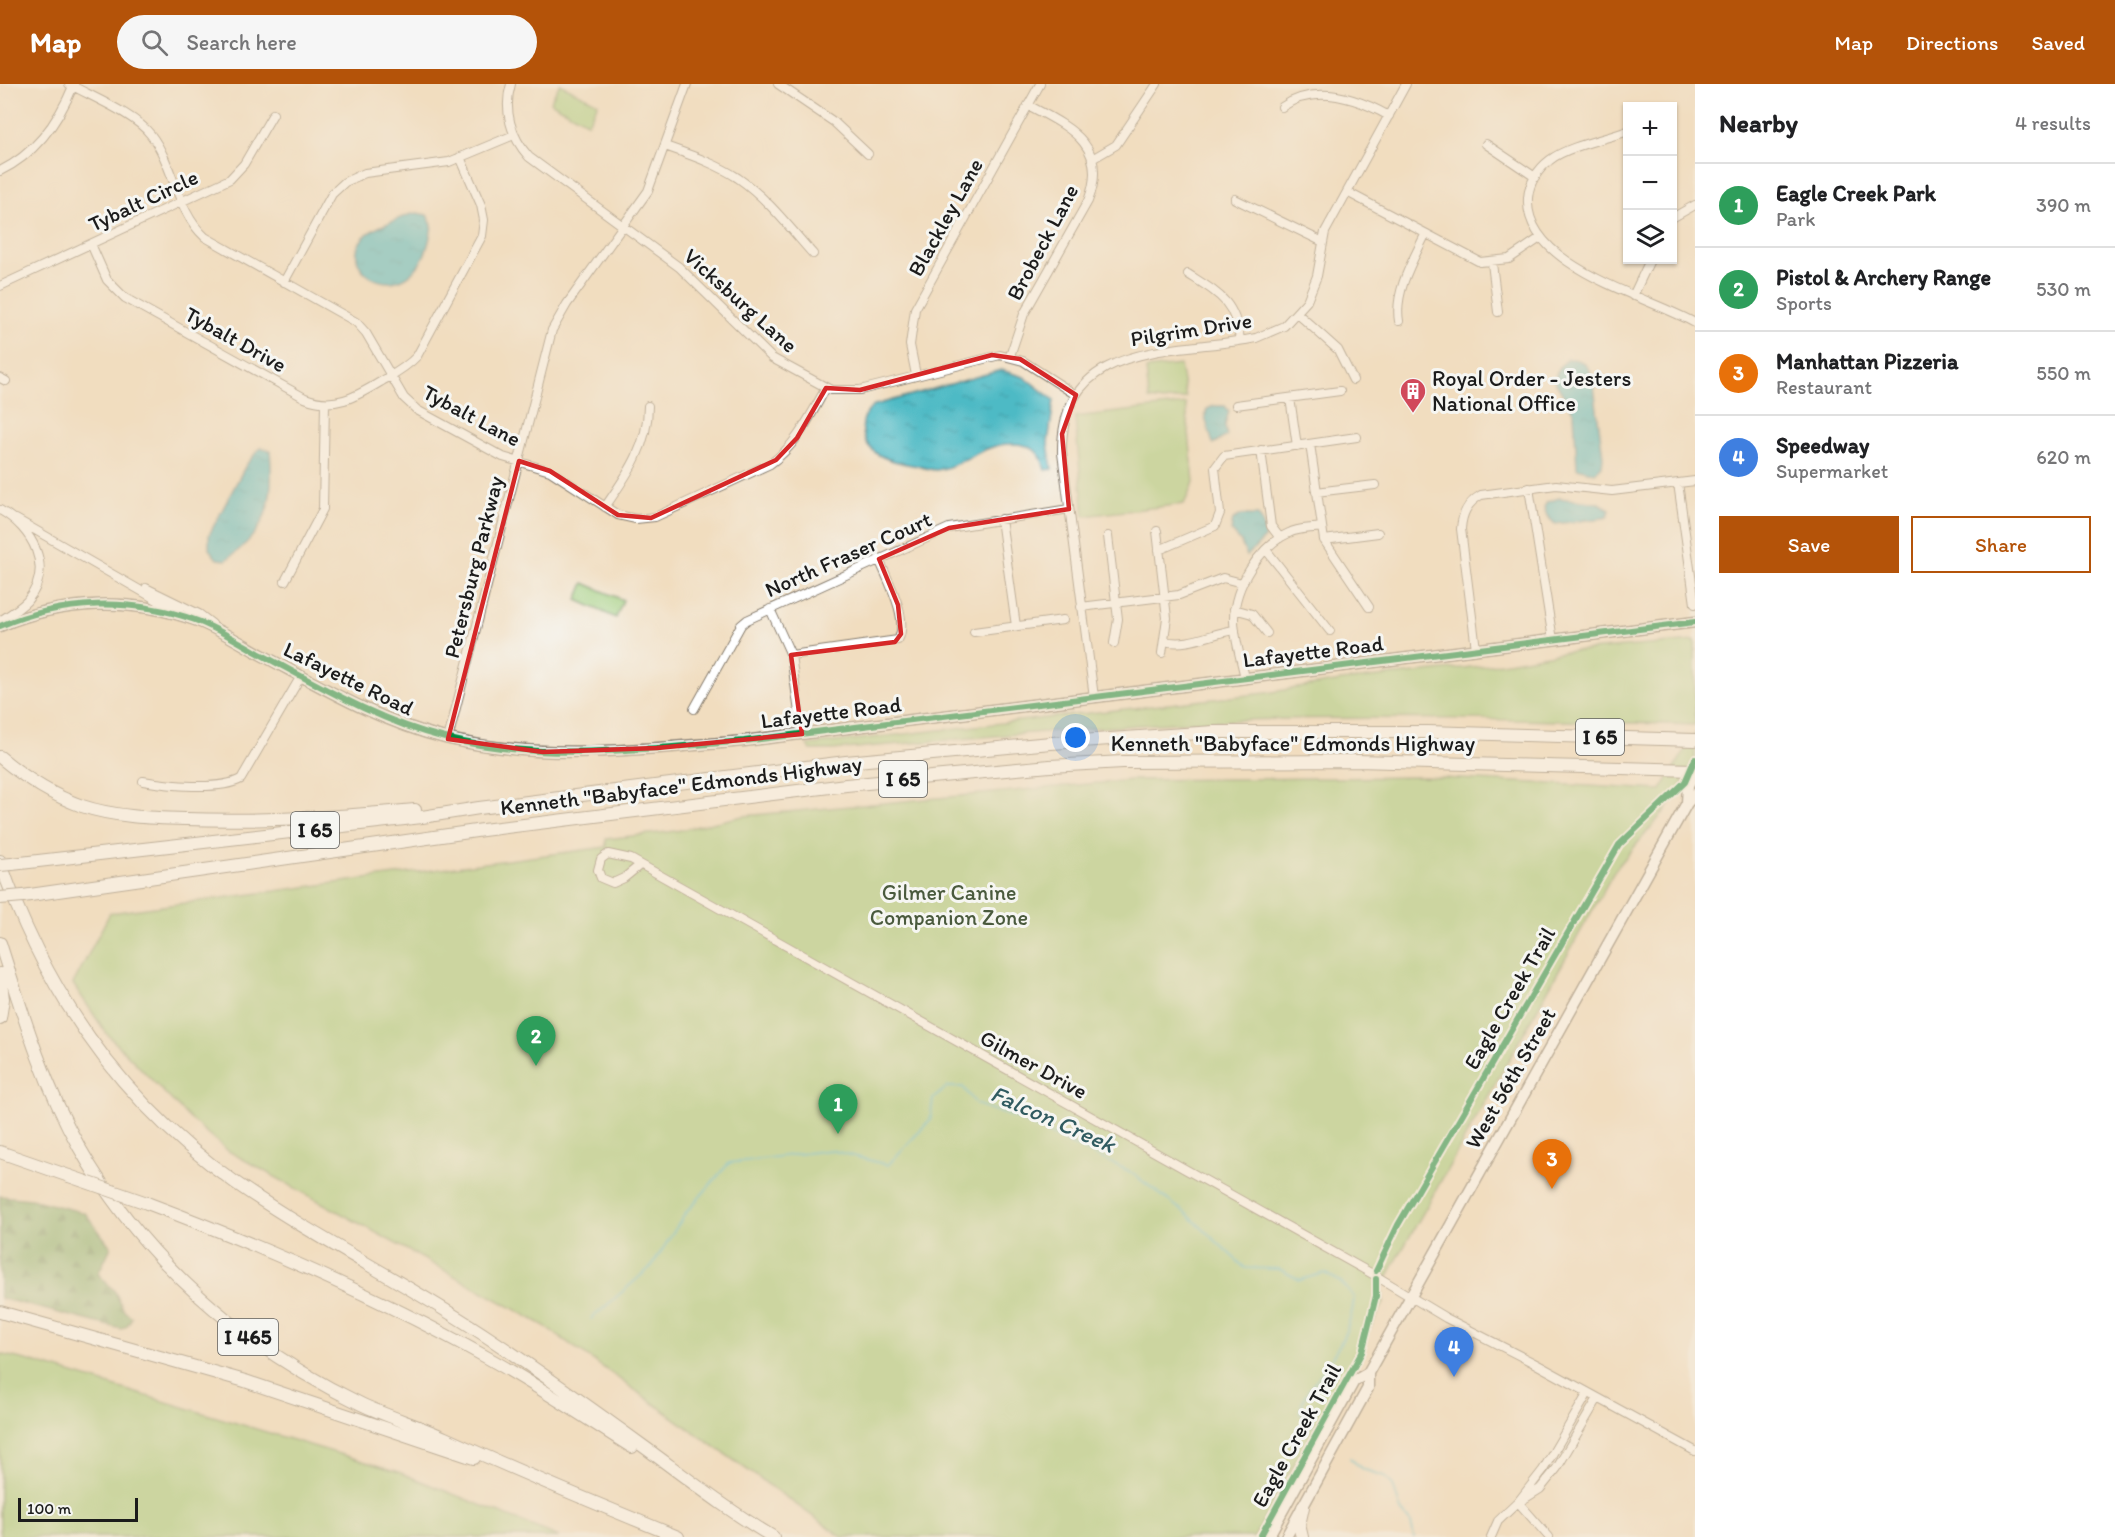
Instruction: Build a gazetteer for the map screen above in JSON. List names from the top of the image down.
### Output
{
  "streets": {
    "highway": ["I 65", "Kenneth \"Babyface\" Edmonds Highway", "I 465"],
    "main road": ["Lafayette Road", "West 56th Street"],
    "street": [
      "Tybalt Circle",
      "Blackley Lane",
      "Brobeck Lane",
      "Vicksburg Lane",
      "Pilgrim Drive",
      "Tybalt Drive",
      "Tybalt Lane",
      "North Fraser Court",
      "Petersburg Parkway",
      "Gilmer Drive"
    ],
    "cycle path": ["Eagle Creek Trail"]
  },
  "crossings": [
    ["Tybalt Circle", "Tybalt Drive"],
    ["Tybalt Circle", "Tybalt Lane"],
    ["Blackley Lane", "Brobeck Lane"],
    ["Blackley Lane", "Vicksburg Lane"],
    ["Brobeck Lane", "Vicksburg Lane"],
    ["Vicksburg Lane", "Pilgrim Drive"],
    ["Vicksburg Lane", "Tybalt Lane"],
    ["Vicksburg Lane", "Petersburg Parkway"],
    ["Pilgrim Drive", "North Fraser Court"],
    ["Pilgrim Drive", "Lafayette Road"],
    ["Tybalt Lane", "Petersburg Parkway"],
    ["Petersburg Parkway", "Lafayette Road"],
    ["Kenneth \"Babyface\" Edmonds Highway", "West 56th Street"],
    ["Gilmer Drive", "West 56th Street"]
  ],
  "water": ["Falcon Creek"],
  "parks": ["Gilmer Canine Companion Zone"],
  "places": {
    "building": ["Royal Order - Jesters National Office"]
  },
  "scale_bar": "100 m",
  "page": {
    "header": "Map",
    "search": "Search here",
    "nav": ["Map", "Directions", "Saved"],
    "heading": ["Nearby", "4 results"],
    "map_buttons": ["+", "−"],
    "list": [
      {
        "mark": "1",
        "name": "Eagle Creek Park",
        "note": "Park",
        "value": "390 m"
      },
      {
        "mark": "2",
        "name": "Pistol & Archery Range",
        "note": "Sports",
        "value": "530 m"
      },
      {
        "mark": "3",
        "name": "Manhattan Pizzeria",
        "note": "Restaurant",
        "value": "550 m"
      },
      {
        "mark": "4",
        "name": "Speedway",
        "note": "Supermarket",
        "value": "620 m"
      }
    ],
    "buttons": ["Save", "Share"],
    "pins": [
      "2",
      "1",
      "3",
      "4"
    ],
    "scale": "100 m"
  }
}
